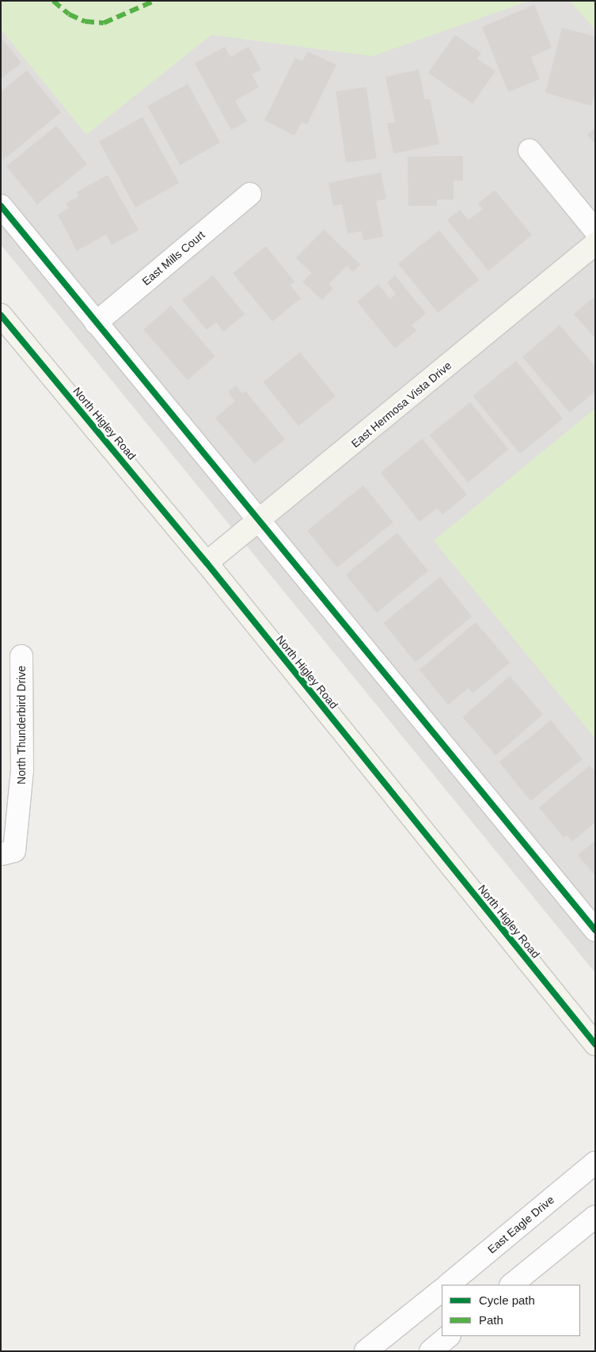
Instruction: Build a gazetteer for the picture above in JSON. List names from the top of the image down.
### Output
{
  "streets": {
    "main road": ["East Hermosa Vista Drive", "North Higley Road"],
    "street": ["East Mills Court", "North Thunderbird Drive", "East Eagle Drive"]
  },
  "crossings": [
    ["East Hermosa Vista Drive", "North Higley Road"]
  ],
  "legend": ["Cycle path", "Path"]
}
